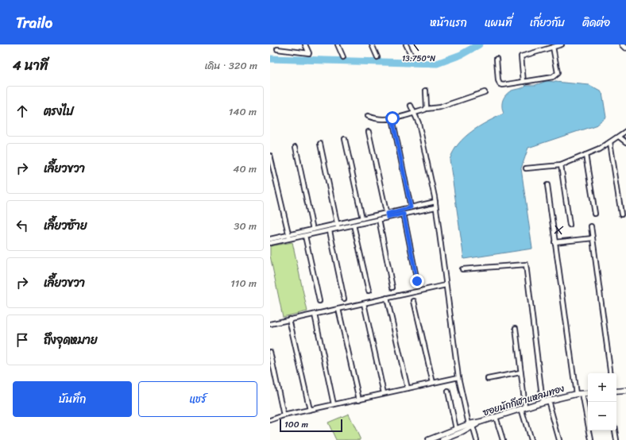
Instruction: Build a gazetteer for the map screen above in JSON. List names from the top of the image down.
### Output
{
  "streets": {
    "street": ["ซอยนักกีฬาแหลมทอง"]
  },
  "scale_bar": "100 m",
  "page": {
    "header": "Trailo",
    "nav": [
      "หน้าแรก",
      "แผนที่",
      "เกี่ยวกับ",
      "ติดต่อ"
    ],
    "heading": ["4 นาที", "เดิน · 320 m"],
    "list": [
      ["ตรงไป", "140 m"],
      ["เลี้ยวขวา", "40 m"],
      ["เลี้ยวซ้าย", "30 m"],
      ["เลี้ยวขวา", "110 m"],
      "ถึงจุดหมาย"
    ],
    "buttons": ["บันทึก", "แชร์"],
    "map_buttons": ["+", "−"],
    "scale": "100 m"
  },
  "coordinates": ["13.750°N"]
}
